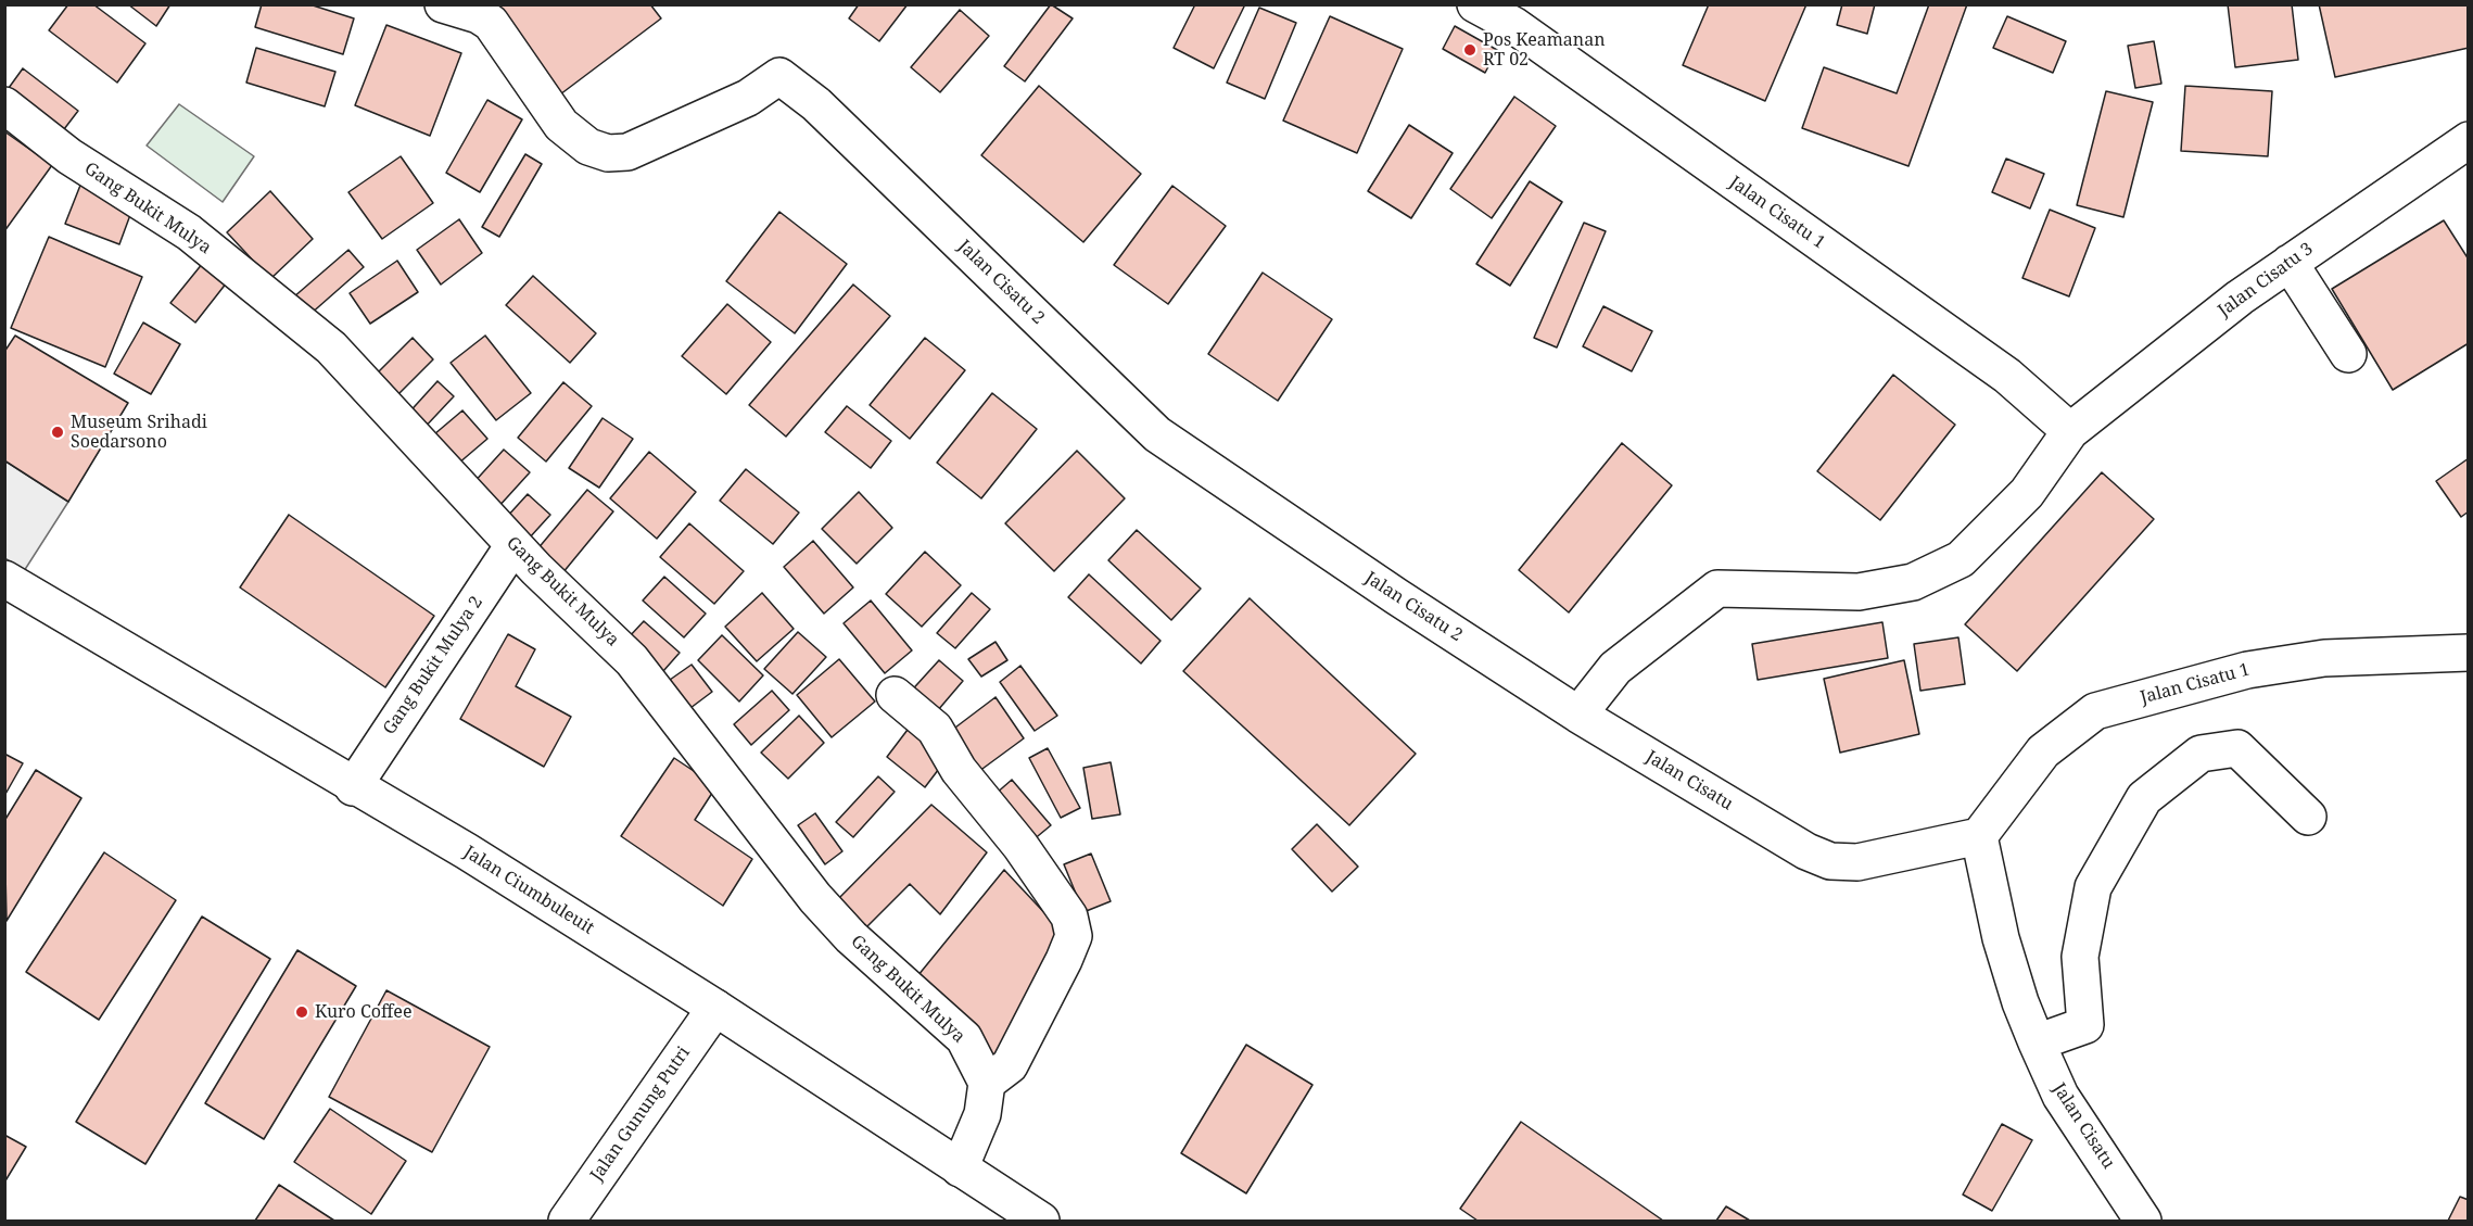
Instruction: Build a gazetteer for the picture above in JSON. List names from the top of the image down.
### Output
{
  "streets": {
    "street": [
      "Gang Bukit Mulya",
      "Jalan Cisatu 1",
      "Jalan Cisatu 3",
      "Jalan Cisatu 2",
      "Gang Bukit Mulya 2",
      "Jalan Cisatu",
      "Jalan Ciumbuleuit",
      "Jalan Gunung Putri"
    ]
  },
  "crossings": [
    ["Gang Bukit Mulya", "Gang Bukit Mulya 2"],
    ["Jalan Cisatu 1", "Jalan Cisatu 3"],
    ["Jalan Cisatu 1", "Jalan Cisatu"],
    ["Jalan Cisatu 2", "Jalan Cisatu"],
    ["Gang Bukit Mulya 2", "Jalan Ciumbuleuit"],
    ["Jalan Ciumbuleuit", "Jalan Gunung Putri"]
  ],
  "places": ["Pos Keamanan RT 02", "Museum Srihadi Soedarsono", "Kuro Coffee"]
}
